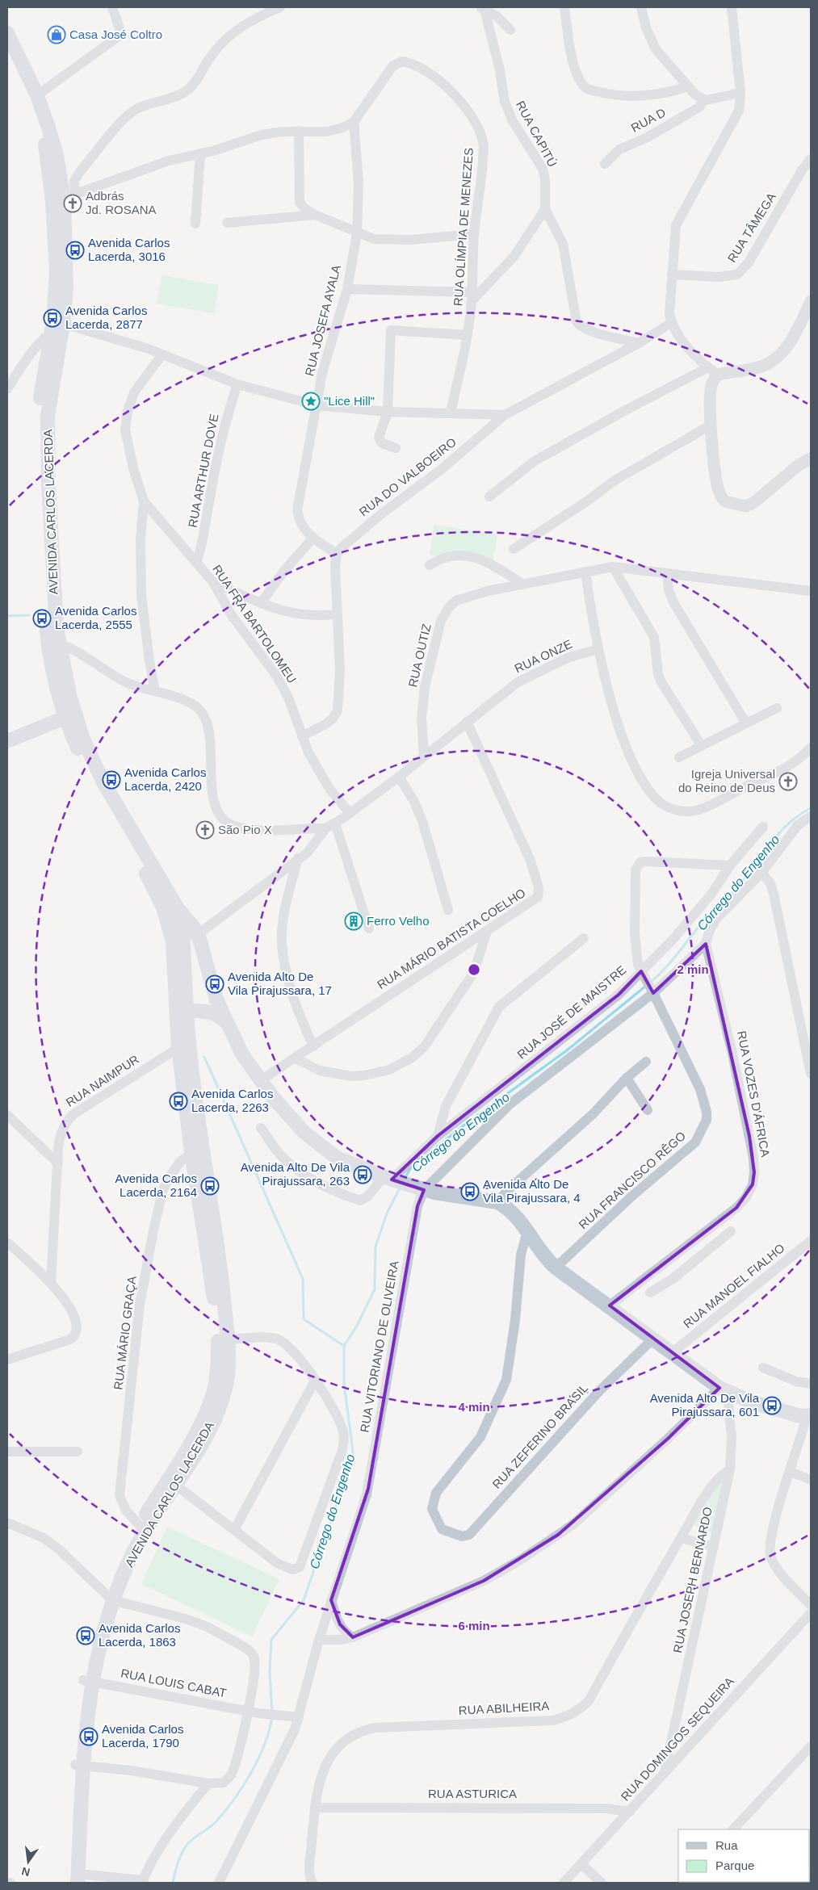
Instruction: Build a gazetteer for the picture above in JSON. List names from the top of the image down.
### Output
{
  "streets": {
    "main road": ["AVENIDA CARLOS LACERDA"],
    "street": [
      "RUA D",
      "RUA CAPITÚ",
      "RUA OLÍMPIA DE MENEZES",
      "RUA TÂMEGA",
      "RUA JOSEFA AYALA",
      "RUA ARTHUR DOVE",
      "RUA DO VALBOEIRO",
      "RUA FRA BARTOLOMEU",
      "RUA OUTIZ",
      "RUA ONZE",
      "RUA MÁRIO BATISTA COELHO",
      "RUA JOSÉ DE MAISTRE",
      "RUA NAIMPUR",
      "RUA VOZES D'ÁFRICA",
      "RUA FRANCISCO RÊGO",
      "RUA MANOEL FIALHO",
      "RUA MÁRIO GRAÇA",
      "RUA VITORIANO DE OLIVEIRA",
      "RUA ZEFERINO BRASIL",
      "RUA JOSEPH BERNARDO",
      "RUA LOUIS CABAT",
      "RUA ABILHEIRA",
      "RUA DOMINGOS SEQUEIRA",
      "RUA ASTURICA"
    ]
  },
  "crossings": [
    ["RUA CAPITÚ", "RUA DO VALBOEIRO"],
    ["RUA OLÍMPIA DE MENEZES", "RUA JOSEFA AYALA"],
    ["RUA JOSEFA AYALA", "RUA DO VALBOEIRO"],
    ["RUA ARTHUR DOVE", "RUA FRA BARTOLOMEU"],
    ["AVENIDA CARLOS LACERDA", "RUA NAIMPUR"],
    ["AVENIDA CARLOS LACERDA", "RUA MÁRIO GRAÇA"],
    ["AVENIDA CARLOS LACERDA", "RUA LOUIS CABAT"],
    ["RUA FRA BARTOLOMEU", "RUA ONZE"],
    ["RUA OUTIZ", "RUA ONZE"],
    ["RUA ONZE", "RUA MÁRIO BATISTA COELHO"],
    ["RUA JOSÉ DE MAISTRE", "RUA FRANCISCO RÊGO"],
    ["RUA VITORIANO DE OLIVEIRA", "RUA LOUIS CABAT"],
    ["RUA JOSEPH BERNARDO", "RUA ABILHEIRA"],
    ["RUA JOSEPH BERNARDO", "RUA DOMINGOS SEQUEIRA"],
    ["RUA ABILHEIRA", "RUA ASTURICA"],
    ["RUA DOMINGOS SEQUEIRA", "RUA ASTURICA"]
  ],
  "water": ["Córrego do Engenho"],
  "places": {
    "shop": ["Casa José Coltro"],
    "church": ["Adbrás Jd. ROSANA", "Igreja Universal do Reino de Deus", "São Pio X"],
    "bus stop": [
      "Avenida Carlos Lacerda, 3016",
      "Avenida Carlos Lacerda, 2877",
      "Avenida Carlos Lacerda, 2555",
      "Avenida Carlos Lacerda, 2420",
      "Avenida Alto De Vila Pirajussara, 17",
      "Avenida Carlos Lacerda, 2263",
      "Avenida Alto De Vila Pirajussara, 263",
      "Avenida Carlos Lacerda, 2164",
      "Avenida Alto De Vila Pirajussara, 4",
      "Avenida Alto De Vila Pirajussara, 601",
      "Avenida Carlos Lacerda, 1863",
      "Avenida Carlos Lacerda, 1790"
    ],
    "place": ["\"Lice Hill\""],
    "building": ["Ferro Velho"]
  },
  "legend": ["Rua", "Parque"],
  "north": "bottom",
  "rings": ["2 min", "4 min", "6 min"]
}
